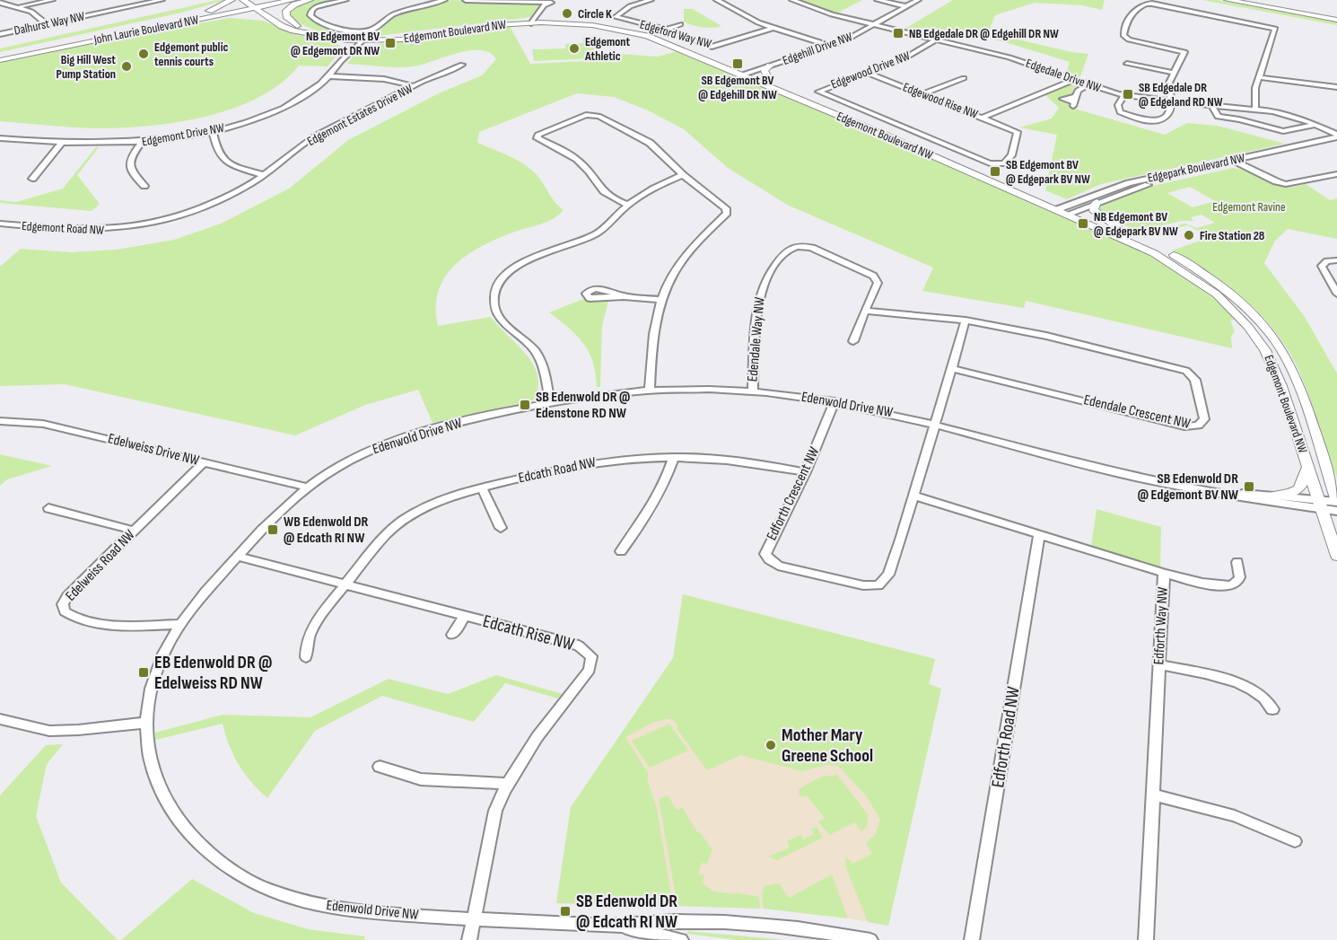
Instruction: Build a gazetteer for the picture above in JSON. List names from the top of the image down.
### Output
{
  "streets": {
    "main road": ["John Laurie Boulevard NW", "Edgemont Boulevard NW"],
    "street": [
      "Dalhurst Way NW",
      "Edgeford Way NW",
      "Edgehill Drive NW",
      "Edgewood Drive NW",
      "Edgedale Drive NW",
      "Edgewood Rise NW",
      "Edgemont Estates Drive NW",
      "Edgemont Drive NW",
      "Edgepark Boulevard NW",
      "Edgemont Road NW",
      "Edendale Way NW",
      "Edenwold Drive NW",
      "Edendale Crescent NW",
      "Edelweiss Drive NW",
      "Edcath Road NW",
      "Edforth Crescent NW",
      "Edelweiss Road NW",
      "Edforth Way NW",
      "Edcath Rise NW",
      "Edforth Road NW"
    ]
  },
  "crossings": [
    ["John Laurie Boulevard NW", "Edgemont Boulevard NW"],
    ["Edgemont Boulevard NW", "Edgehill Drive NW"],
    ["Edgemont Boulevard NW", "Edgemont Drive NW"],
    ["Edgemont Boulevard NW", "Edgepark Boulevard NW"],
    ["Edgemont Boulevard NW", "Edenwold Drive NW"],
    ["Edgehill Drive NW", "Edgedale Drive NW"],
    ["Edgewood Drive NW", "Edgedale Drive NW"],
    ["Edgewood Drive NW", "Edgewood Rise NW"],
    ["Edgedale Drive NW", "Edgewood Rise NW"],
    ["Edgedale Drive NW", "Edgepark Boulevard NW"],
    ["Edgemont Estates Drive NW", "Edgemont Road NW"],
    ["Edendale Way NW", "Edenwold Drive NW"],
    ["Edenwold Drive NW", "Edelweiss Drive NW"],
    ["Edenwold Drive NW", "Edforth Crescent NW"],
    ["Edenwold Drive NW", "Edelweiss Road NW"],
    ["Edenwold Drive NW", "Edcath Rise NW"],
    ["Edelweiss Drive NW", "Edelweiss Road NW"],
    ["Edcath Road NW", "Edforth Crescent NW"],
    ["Edcath Road NW", "Edcath Rise NW"],
    ["Edforth Crescent NW", "Edforth Way NW"],
    ["Edforth Way NW", "Edforth Road NW"]
  ],
  "parks": ["Edgemont Ravine"],
  "places": {
    "other": [
      "Circle K",
      "Edgemont Athletic",
      "Edgemont public tennis courts",
      "Big Hill West Pump Station",
      "Fire Station 28",
      "Mother Mary Greene School"
    ],
    "transit": [
      "NB Edgedale DR @ Edgehill DR NW",
      "NB Edgemont BV @ Edgemont DR NW",
      "SB Edgemont BV @ Edgehill DR NW",
      "SB Edgedale DR @ Edgeland RD NW",
      "SB Edgemont BV @ Edgepark BV NW",
      "NB Edgemont BV @ Edgepark BV NW",
      "SB Edenwold DR @ Edenstone RD NW",
      "SB Edenwold DR @ Edgemont BV NW",
      "WB Edenwold DR @ Edcath RI NW",
      "EB Edenwold DR @ Edelweiss RD NW",
      "SB Edenwold DR @ Edcath RI NW"
    ]
  }
}
